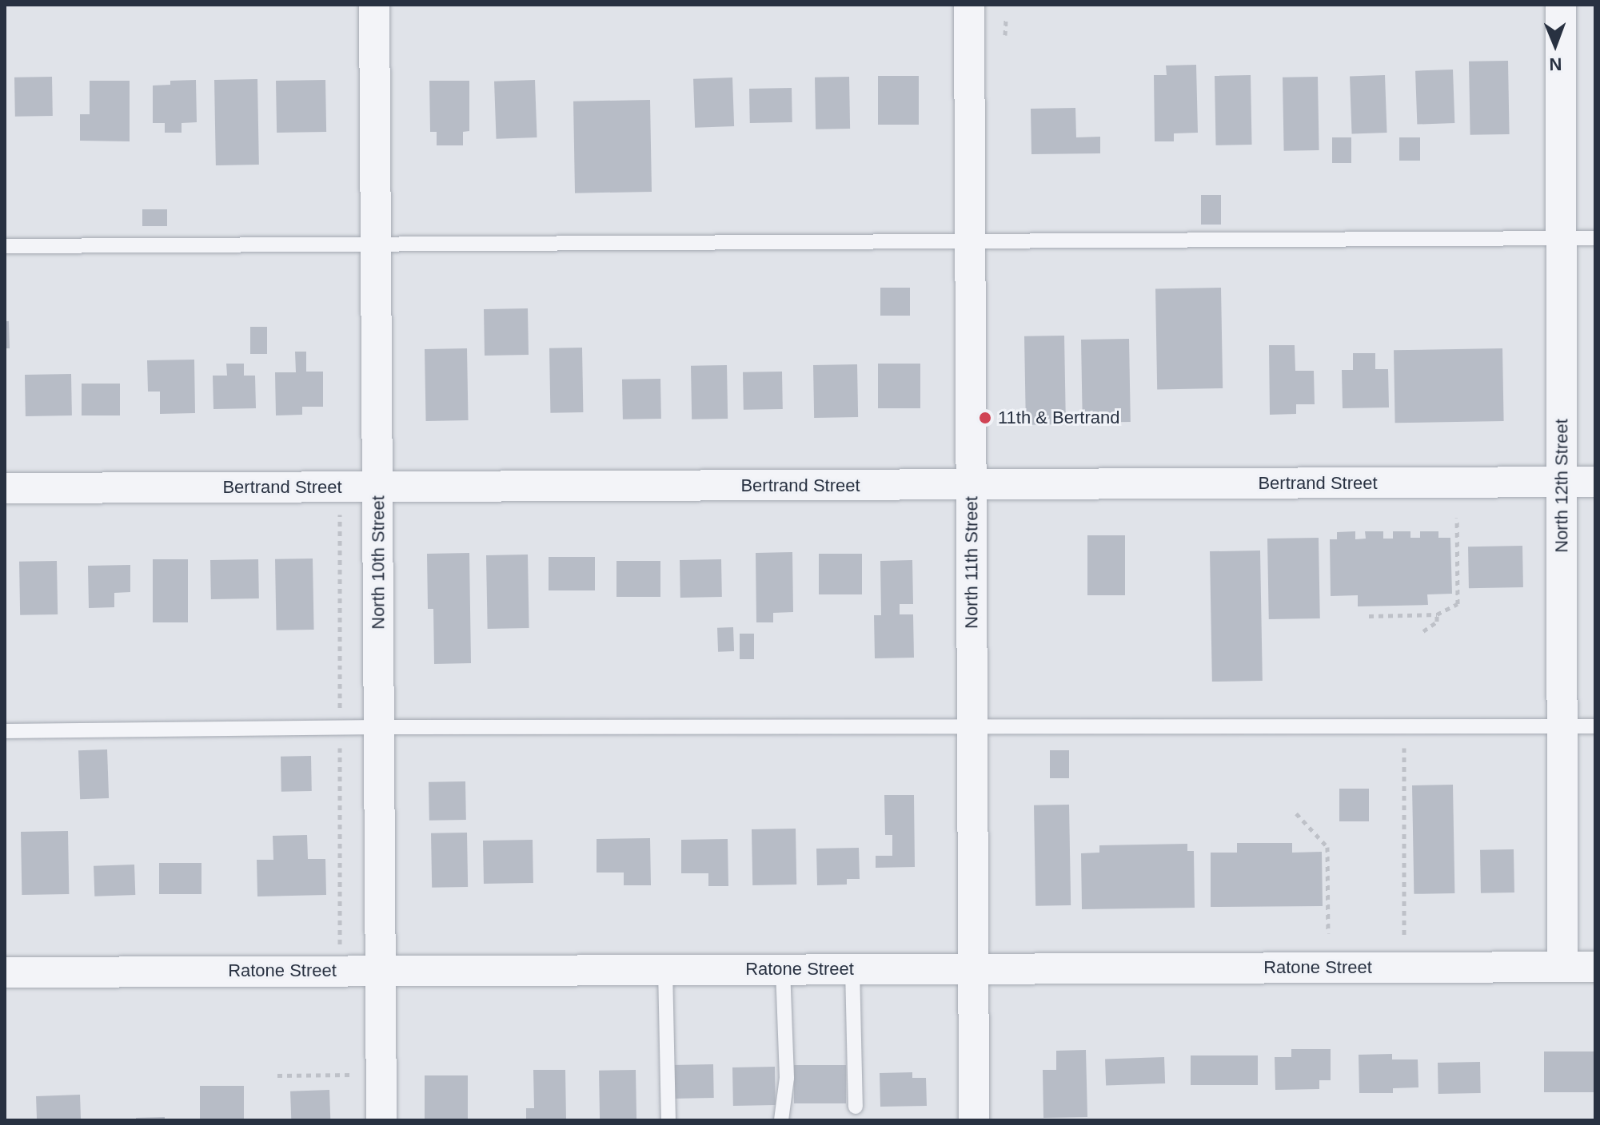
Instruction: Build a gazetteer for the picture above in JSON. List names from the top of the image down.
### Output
{
  "streets": {
    "street": [
      "Bertrand Street",
      "North 12th Street",
      "North 10th Street",
      "North 11th Street",
      "Ratone Street"
    ]
  },
  "crossings": [
    ["Bertrand Street", "North 12th Street"],
    ["Bertrand Street", "North 10th Street"],
    ["Bertrand Street", "North 11th Street"],
    ["North 12th Street", "Ratone Street"],
    ["North 10th Street", "Ratone Street"],
    ["North 11th Street", "Ratone Street"]
  ],
  "places": ["11th & Bertrand"],
  "north": "bottom"
}
